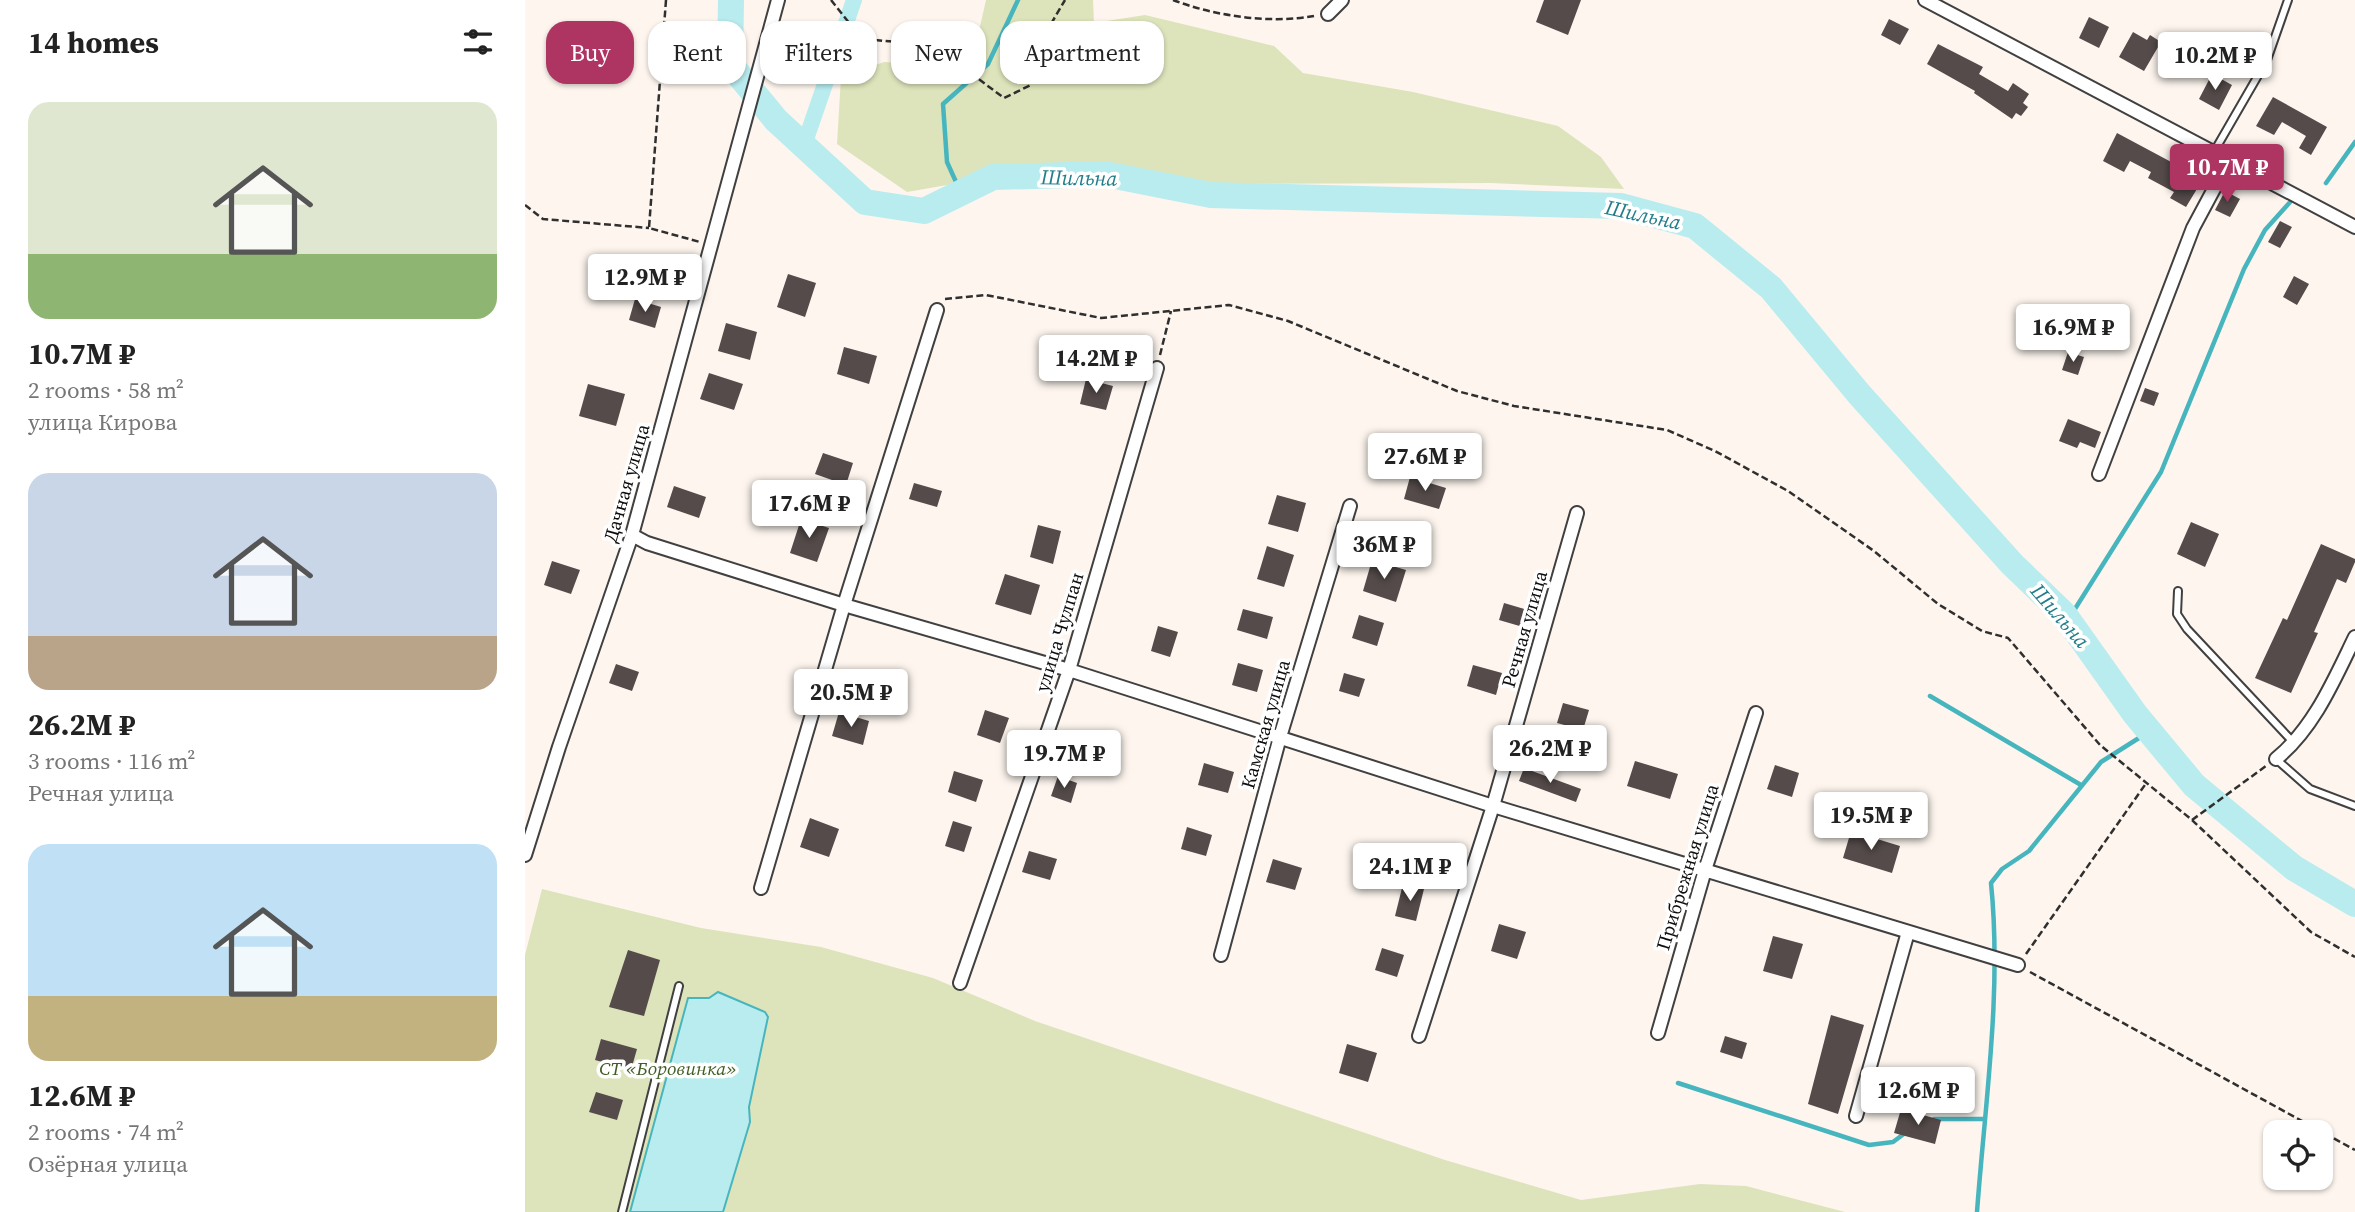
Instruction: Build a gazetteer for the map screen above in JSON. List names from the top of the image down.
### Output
{
  "streets": {
    "street": [
      "Дачная улица",
      "Речная улица",
      "улица Чулпан",
      "Камская улица",
      "Прибрежная улица"
    ]
  },
  "water": ["Шильна"],
  "parks": ["СТ «Боровинка»"],
  "page": {
    "heading": "14 homes",
    "chip": [
      "Buy",
      "Rent",
      "Filters",
      "New",
      "Apartment"
    ],
    "price": [
      "10.2M ₽",
      "10.7M ₽",
      "12.9M ₽",
      "16.9M ₽",
      "14.2M ₽",
      "27.6M ₽",
      "17.6M ₽",
      "36M ₽",
      "20.5M ₽",
      "26.2M ₽",
      "19.7M ₽",
      "19.5M ₽",
      "24.1M ₽",
      "12.6M ₽"
    ],
    "list": [
      {
        "name": "10.7M ₽",
        "note": "2 rooms · 58 m² · улица Кирова"
      },
      {
        "name": "26.2M ₽",
        "note": "3 rooms · 116 m² · Речная улица"
      },
      {
        "name": "12.6M ₽",
        "note": "2 rooms · 74 m² · Озёрная улица"
      }
    ]
  }
}
